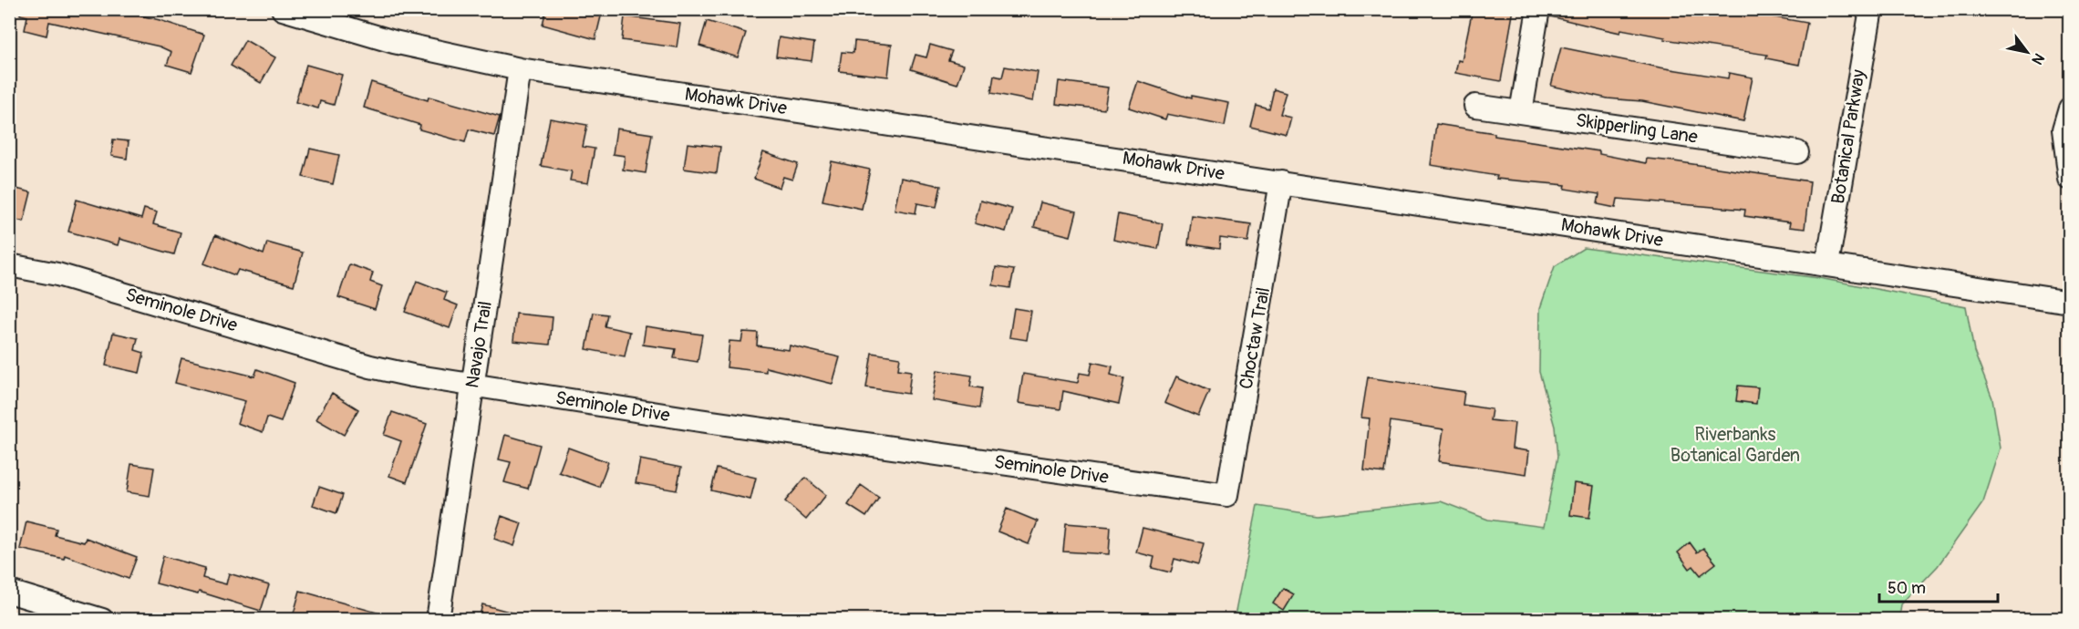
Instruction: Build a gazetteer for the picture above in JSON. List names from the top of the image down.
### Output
{
  "streets": {
    "street": [
      "Mohawk Drive",
      "Skipperling Lane",
      "Botanical Parkway",
      "Seminole Drive",
      "Choctaw Trail",
      "Navajo Trail"
    ]
  },
  "crossings": [
    ["Mohawk Drive", "Botanical Parkway"],
    ["Mohawk Drive", "Choctaw Trail"],
    ["Mohawk Drive", "Navajo Trail"],
    ["Seminole Drive", "Choctaw Trail"],
    ["Seminole Drive", "Navajo Trail"]
  ],
  "parks": ["Riverbanks Botanical Garden"],
  "scale_bar": "50 m",
  "north": "bottom right"
}
